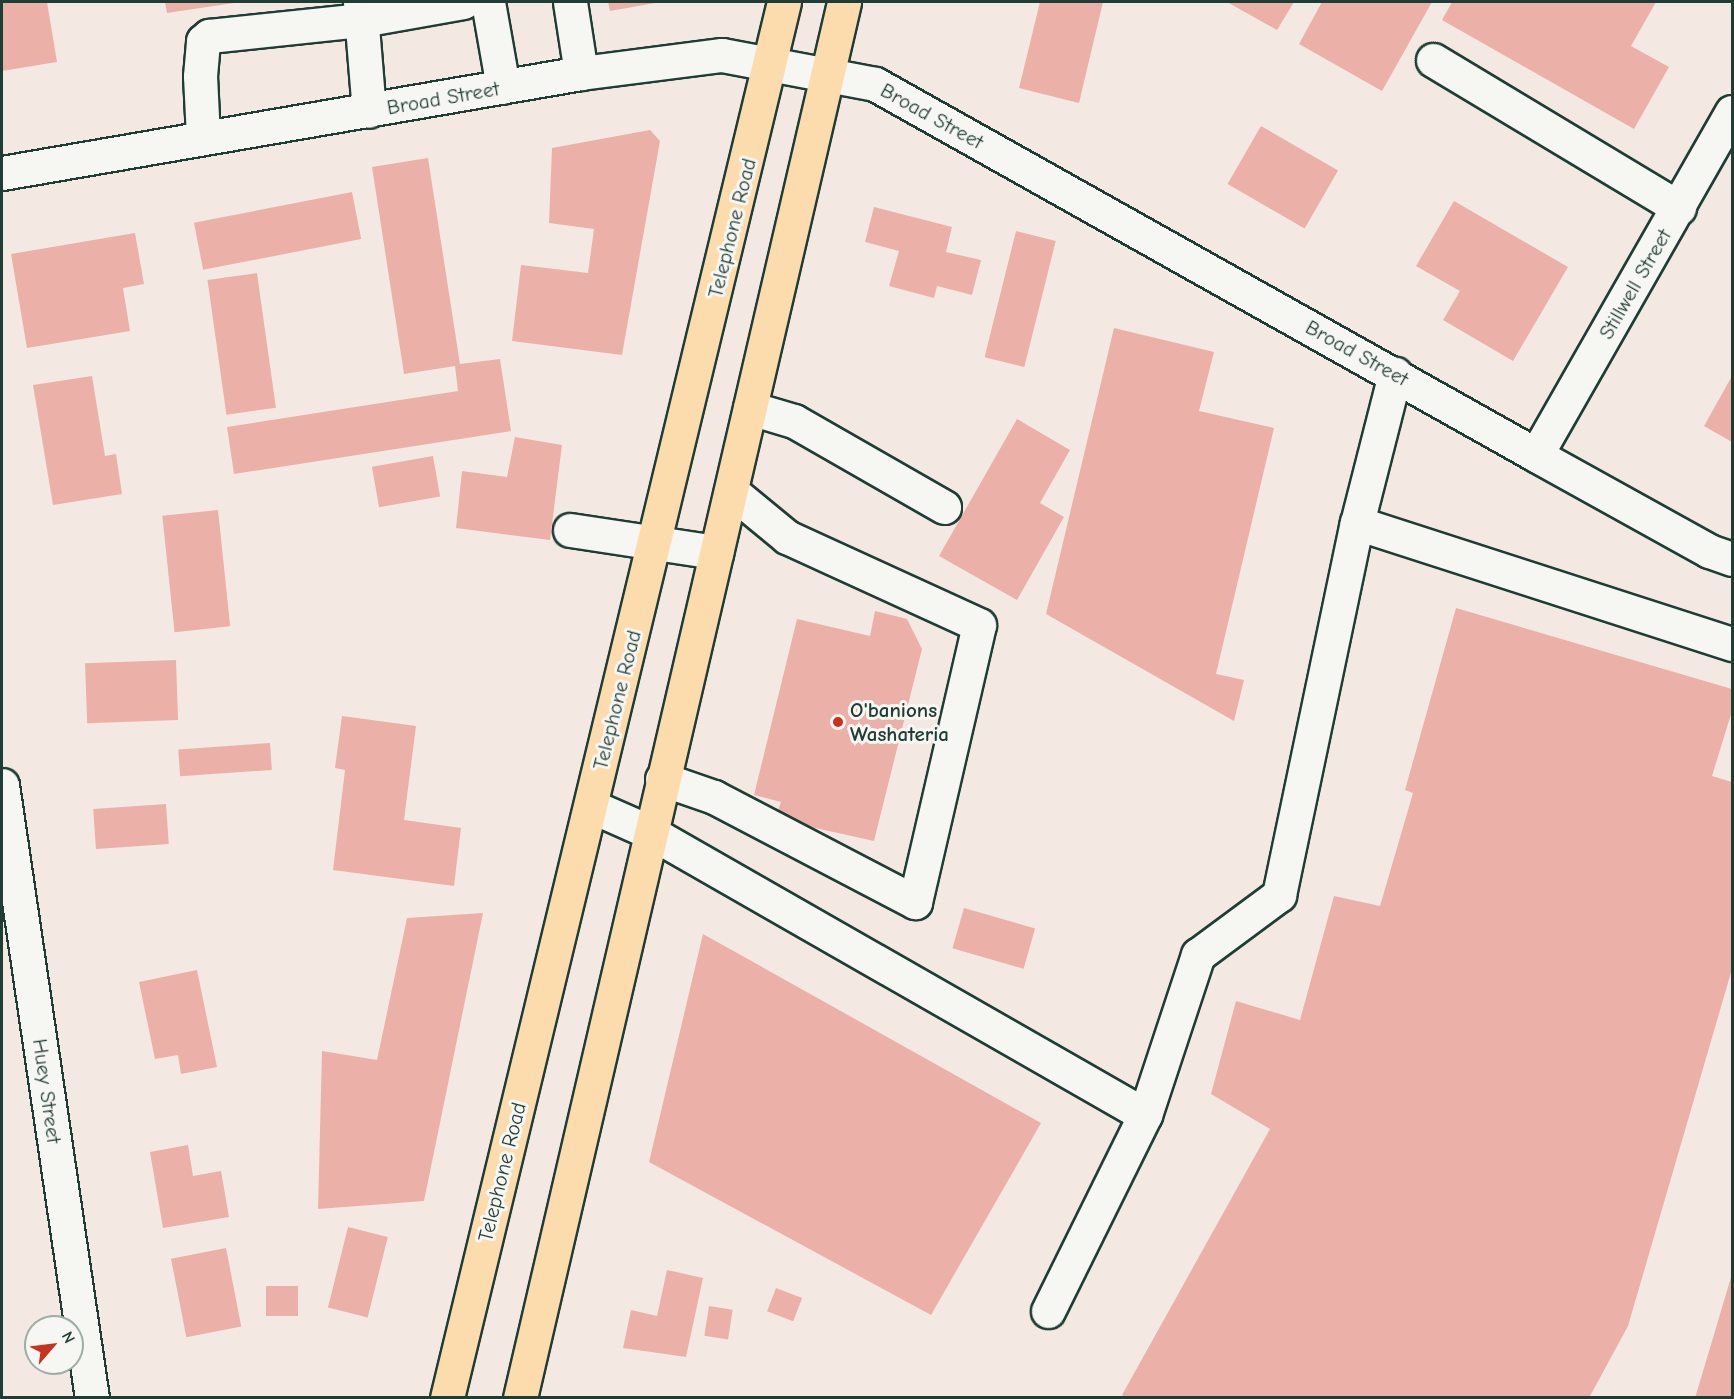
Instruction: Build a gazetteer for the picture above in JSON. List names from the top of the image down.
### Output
{
  "streets": {
    "main road": ["Telephone Road"],
    "street": ["Broad Street", "Stillwell Street", "Huey Street"]
  },
  "crossings": [
    ["Broad Street", "Telephone Road"],
    ["Broad Street", "Stillwell Street"]
  ],
  "places": ["O'banions Washateria"],
  "north": "top right"
}
